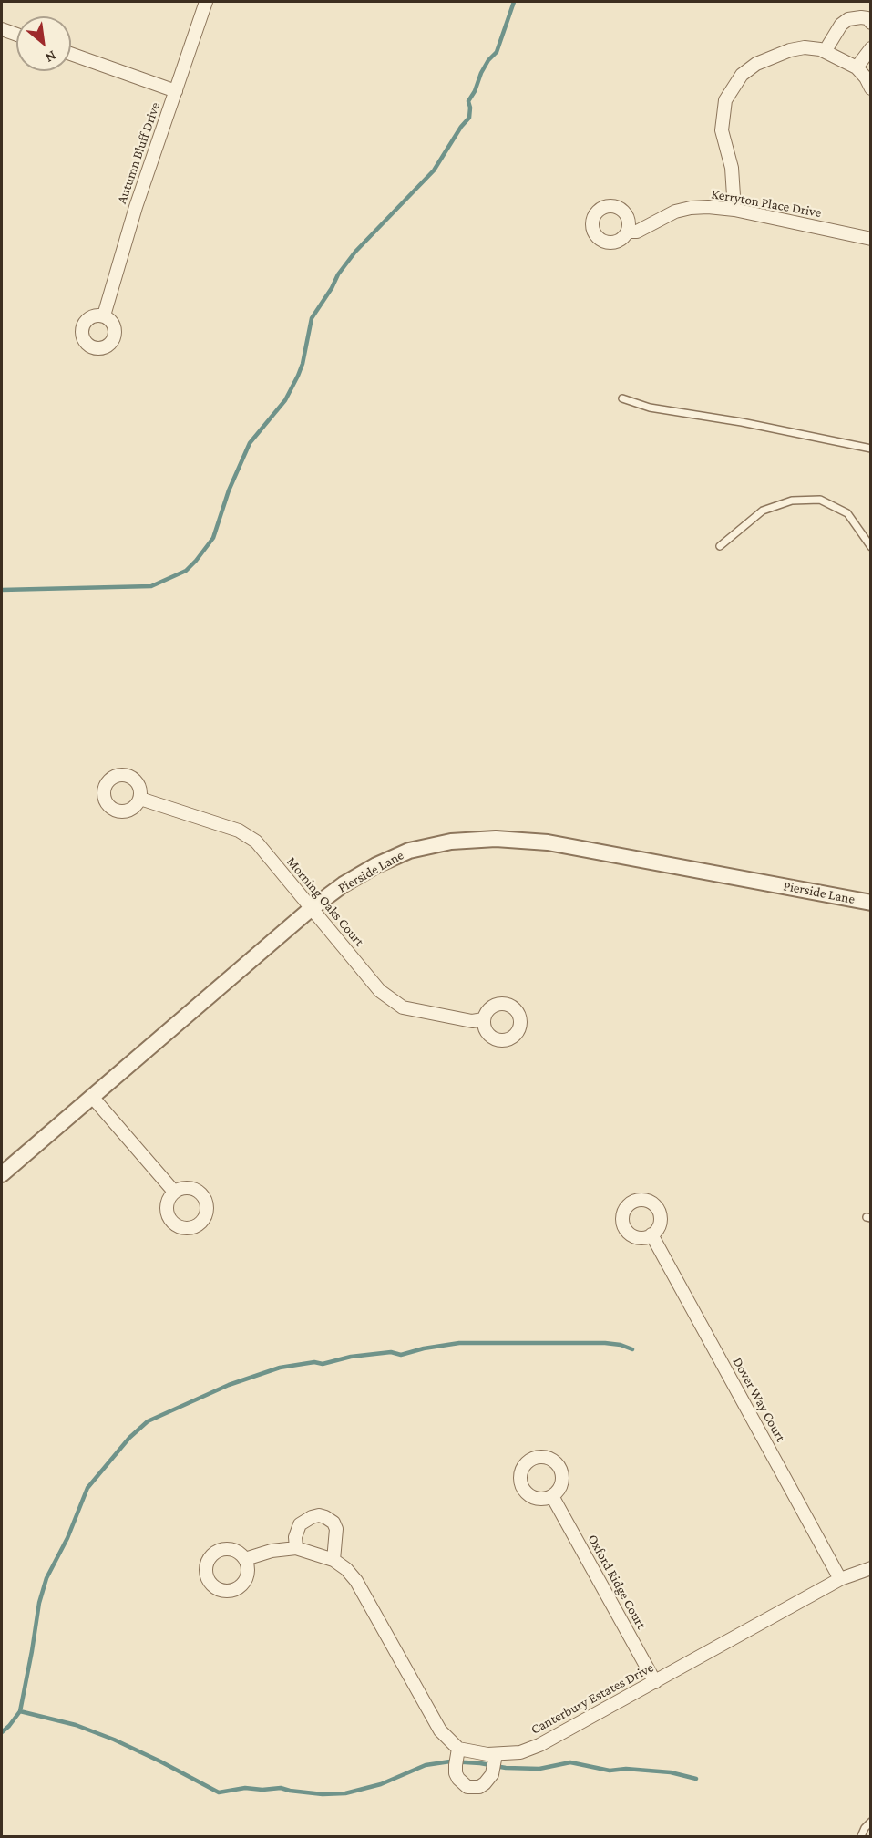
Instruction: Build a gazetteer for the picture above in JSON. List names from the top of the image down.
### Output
{
  "streets": {
    "street": [
      "Autumn Bluff Drive",
      "Kerryton Place Drive",
      "Pierside Lane",
      "Morning Oaks Court",
      "Dover Way Court",
      "Oxford Ridge Court",
      "Canterbury Estates Drive"
    ]
  },
  "crossings": [
    ["Pierside Lane", "Morning Oaks Court"],
    ["Dover Way Court", "Canterbury Estates Drive"],
    ["Oxford Ridge Court", "Canterbury Estates Drive"]
  ],
  "north": "bottom right"
}
